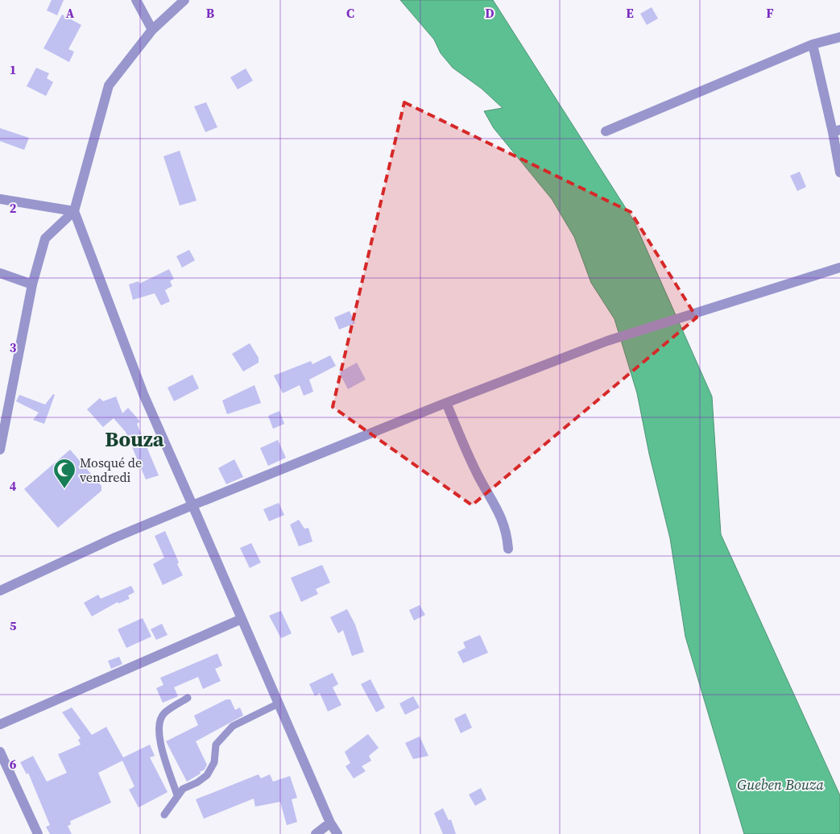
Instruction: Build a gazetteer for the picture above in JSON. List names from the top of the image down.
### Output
{
  "districts": ["Bouza"],
  "water": ["Gueben Bouza"],
  "places": {
    "mosque": ["Mosqué de vendredi"]
  },
  "grid": {
    "columns": [
      "A",
      "B",
      "C",
      "D",
      "E",
      "F"
    ],
    "rows": [
      "1",
      "2",
      "3",
      "4",
      "5",
      "6"
    ]
  }
}
